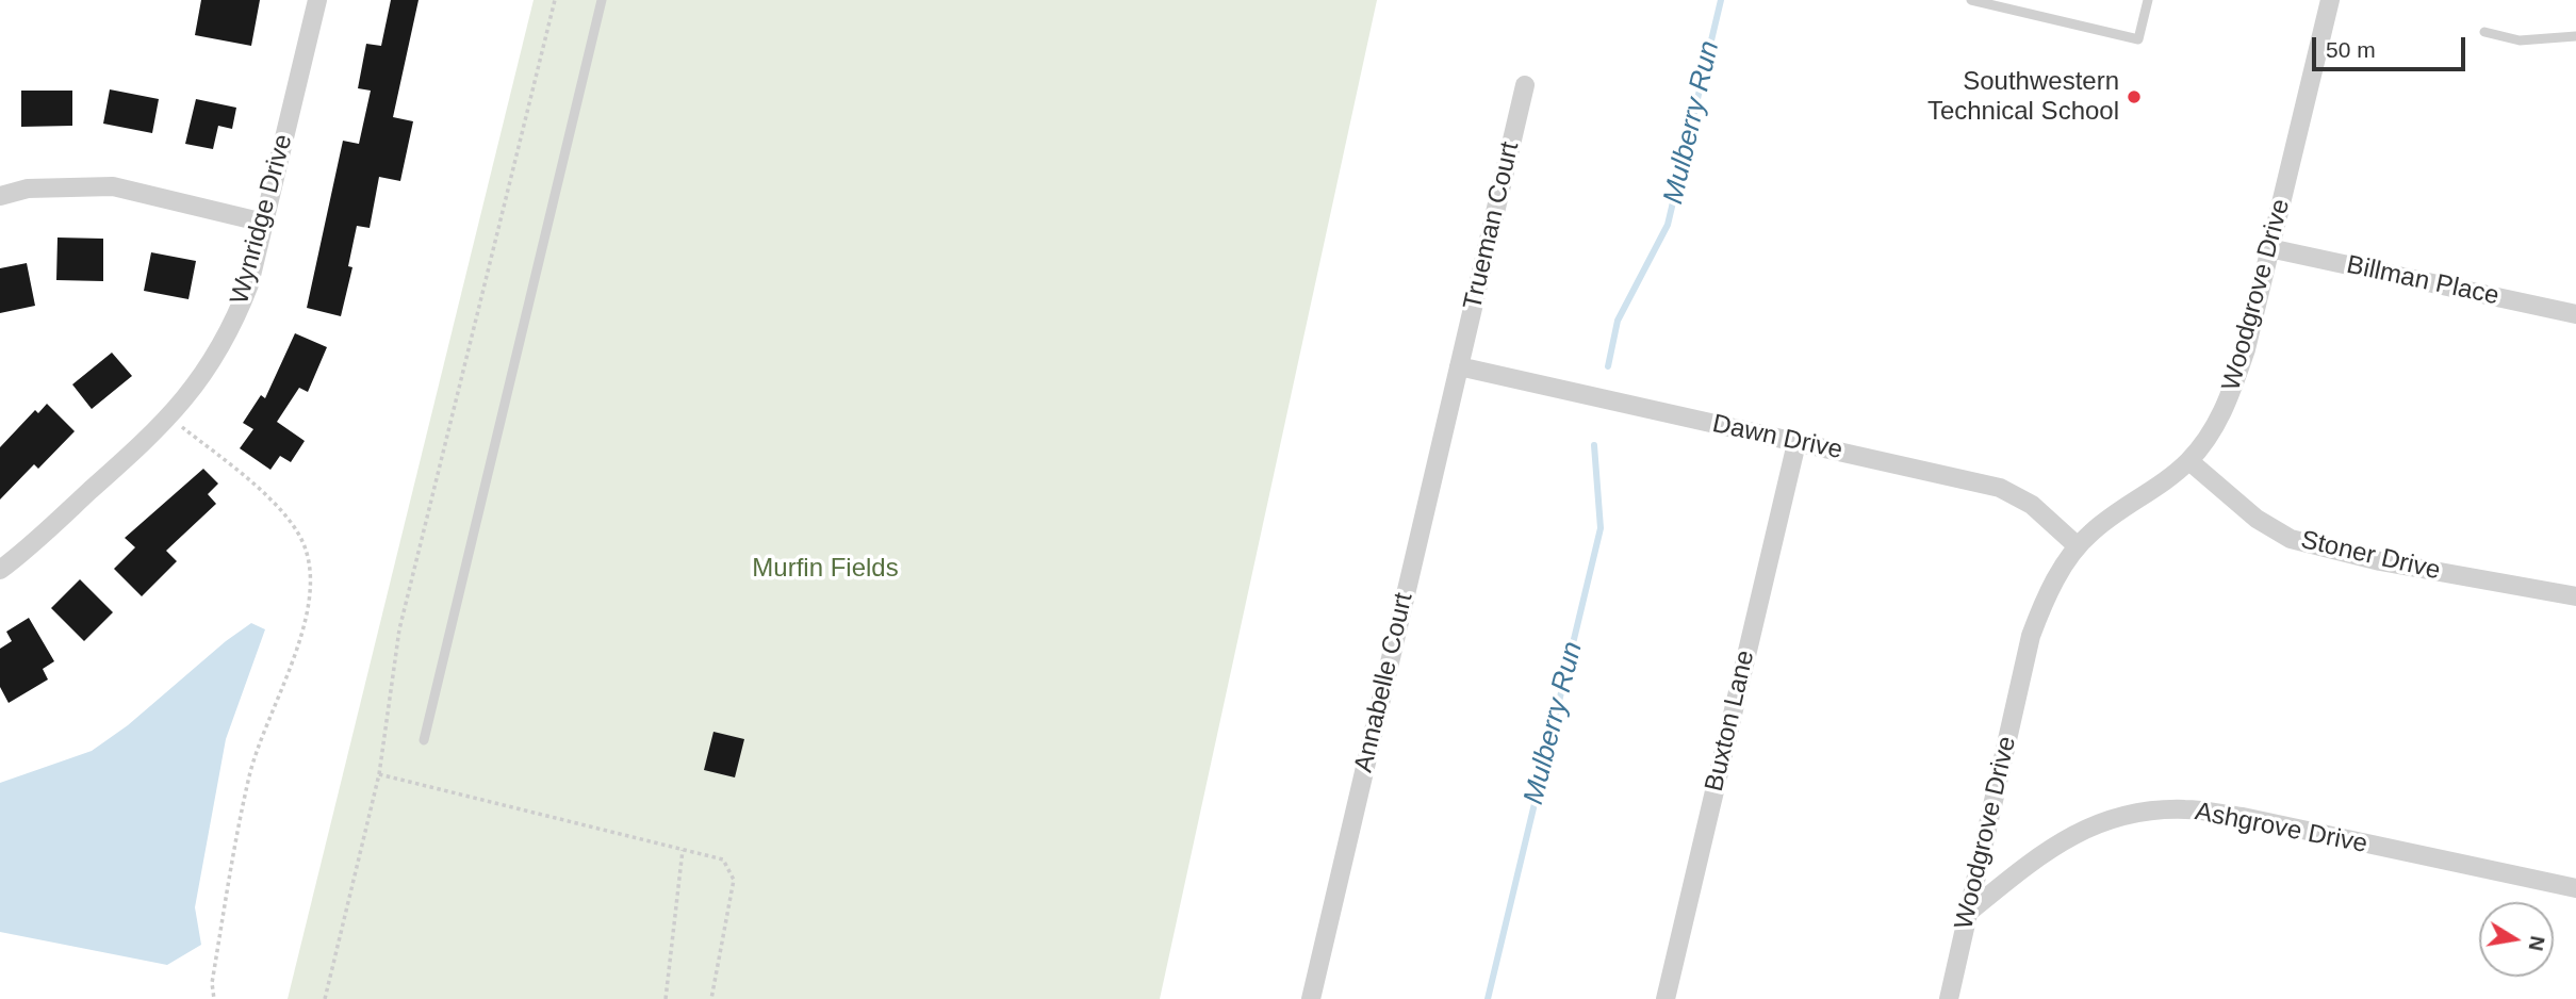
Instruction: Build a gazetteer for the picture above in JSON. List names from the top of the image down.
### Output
{
  "streets": {
    "street": [
      "Wynridge Drive",
      "Trueman Court",
      "Billman Place",
      "Woodgrove Drive",
      "Dawn Drive",
      "Stoner Drive",
      "Annabelle Court",
      "Buxton Lane",
      "Ashgrove Drive"
    ]
  },
  "crossings": [
    ["Trueman Court", "Dawn Drive"],
    ["Trueman Court", "Annabelle Court"],
    ["Billman Place", "Woodgrove Drive"],
    ["Woodgrove Drive", "Dawn Drive"],
    ["Woodgrove Drive", "Stoner Drive"],
    ["Woodgrove Drive", "Ashgrove Drive"],
    ["Dawn Drive", "Annabelle Court"],
    ["Dawn Drive", "Buxton Lane"]
  ],
  "water": ["Mulberry Run"],
  "parks": ["Murfin Fields"],
  "places": ["Southwestern Technical School"],
  "scale_bar": "50 m",
  "north": "right"
}
